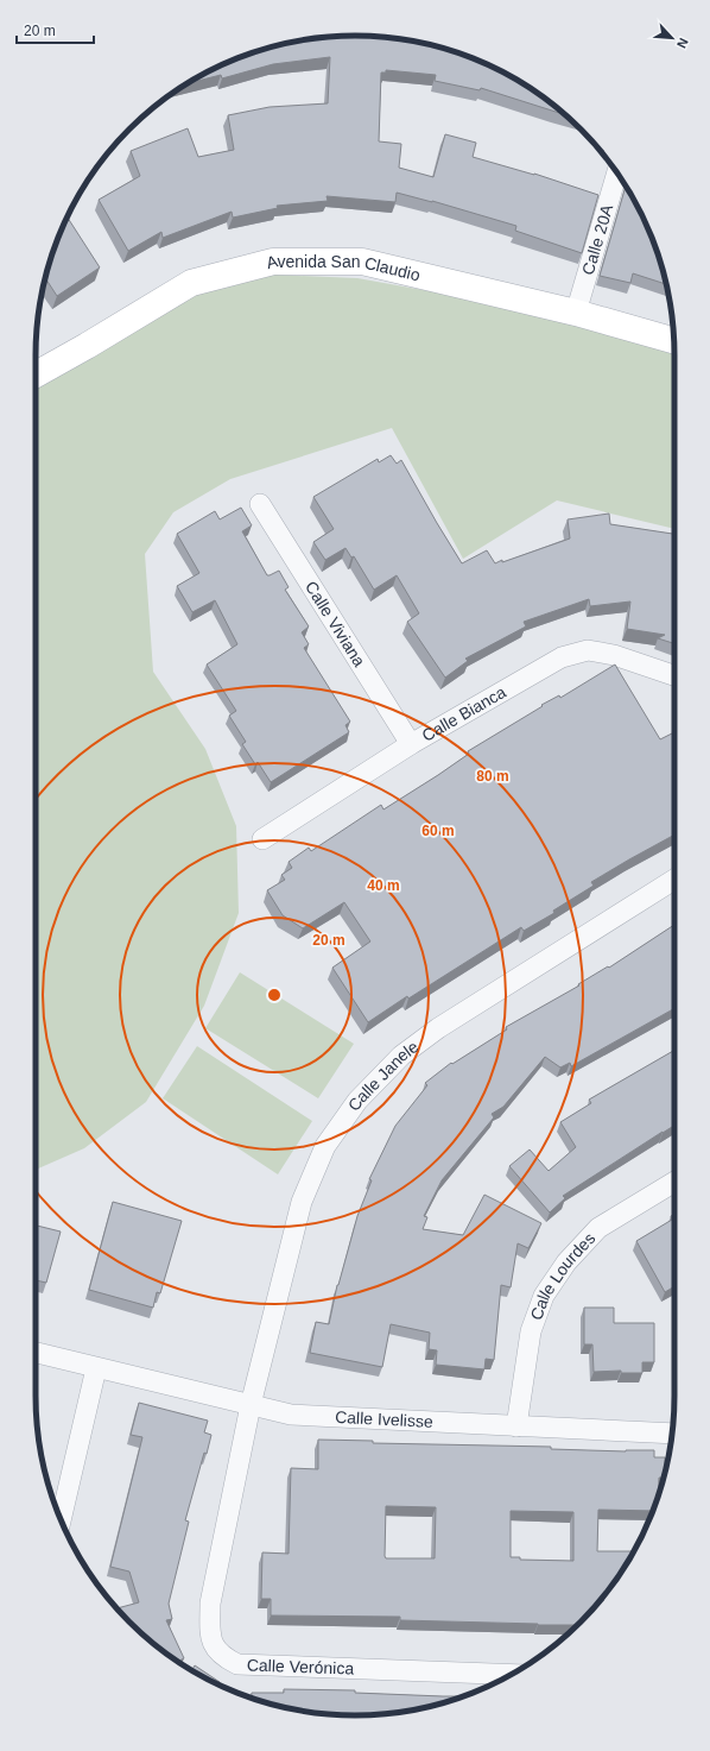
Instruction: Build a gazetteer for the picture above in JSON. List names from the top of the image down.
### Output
{
  "streets": {
    "street": [
      "Calle 20A",
      "Avenida San Claudio",
      "Calle Viviana",
      "Calle Bianca",
      "Calle Janele",
      "Calle Lourdes",
      "Calle Ivelisse",
      "Calle Verónica"
    ]
  },
  "crossings": [
    ["Calle 20A", "Avenida San Claudio"],
    ["Calle Viviana", "Calle Bianca"],
    ["Calle Janele", "Calle Ivelisse"],
    ["Calle Janele", "Calle Verónica"],
    ["Calle Lourdes", "Calle Ivelisse"],
    ["Calle Ivelisse", "Calle Verónica"]
  ],
  "scale_bar": "20 m",
  "north": "bottom right",
  "rings": [
    "80 m",
    "60 m",
    "40 m",
    "20 m"
  ]
}
